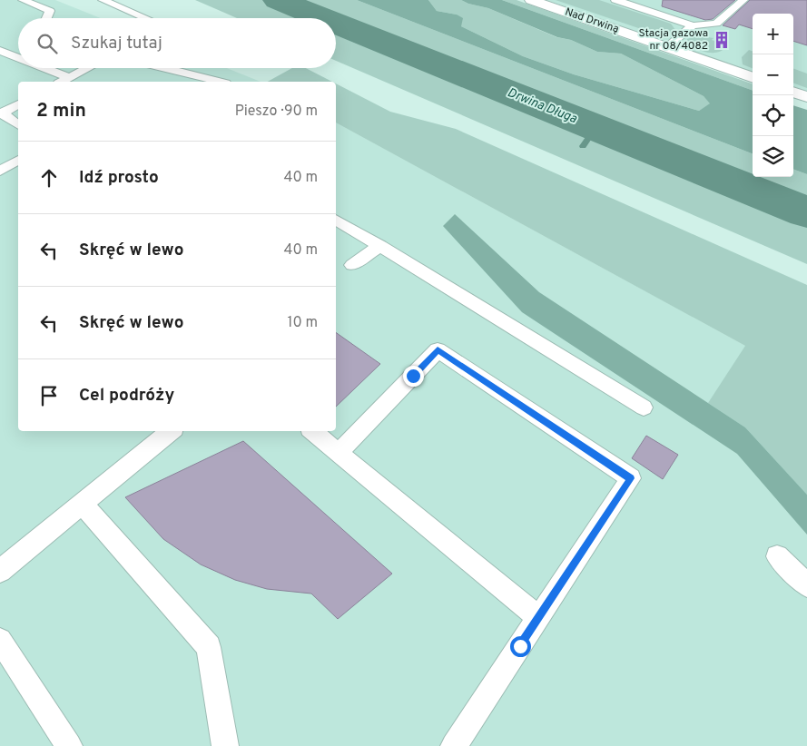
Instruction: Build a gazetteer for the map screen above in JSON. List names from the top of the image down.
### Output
{
  "streets": {
    "street": ["Nad Drwiną"]
  },
  "water": ["Drwina Długa"],
  "places": {
    "building": ["Stacja gazowa nr 08/4082"]
  },
  "page": {
    "map_buttons": ["+", "−"],
    "search": "Szukaj tutaj",
    "heading": ["2 min", "Pieszo · 90 m"],
    "list": [
      ["Idź prosto", "40 m"],
      ["Skręć w lewo", "40 m"],
      ["Skręć w lewo", "10 m"],
      "Cel podróży"
    ]
  }
}
